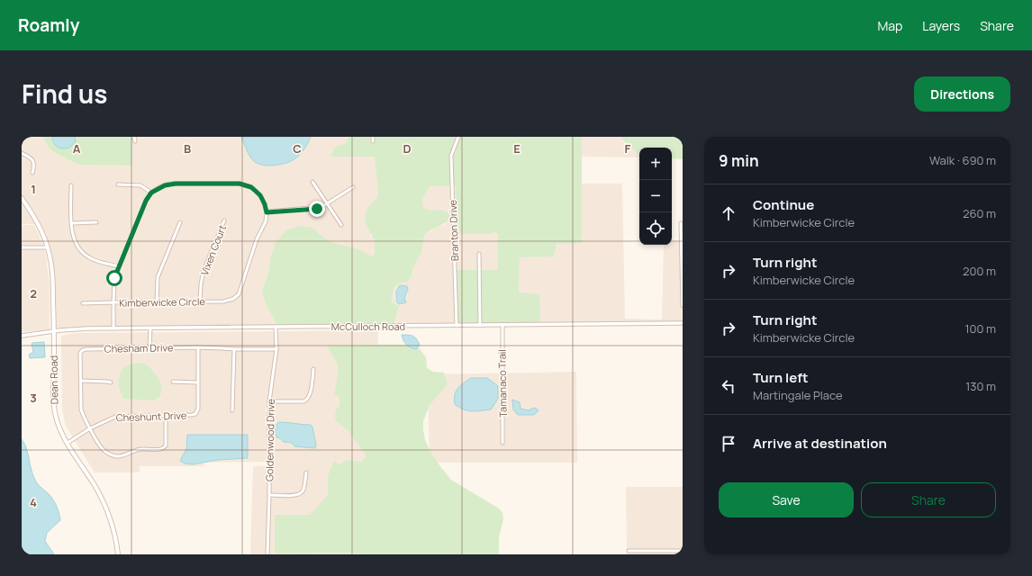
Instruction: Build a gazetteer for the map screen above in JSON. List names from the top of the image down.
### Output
{
  "streets": {
    "main road": ["Dean Road"],
    "street": [
      "Branton Drive",
      "Vixen Court",
      "Kimberwicke Circle",
      "McCulloch Road",
      "Chesham Drive",
      "Tamanaco Trail",
      "Cheshunt Drive",
      "Goldenwood Drive"
    ]
  },
  "crossings": [
    ["Branton Drive", "McCulloch Road"],
    ["Vixen Court", "Kimberwicke Circle"],
    ["McCulloch Road", "Dean Road"],
    ["McCulloch Road", "Tamanaco Trail"],
    ["McCulloch Road", "Goldenwood Drive"],
    ["Chesham Drive", "Cheshunt Drive"],
    ["Chesham Drive", "Goldenwood Drive"],
    ["Dean Road", "Cheshunt Drive"]
  ],
  "page": {
    "header": "Roamly",
    "nav": ["Map", "Layers", "Share"],
    "title": "Find us",
    "buttons": [
      "Directions",
      ["Save", "Share"]
    ],
    "heading": ["9 min", "Walk · 690 m"],
    "map_buttons": ["+", "−"],
    "list": [
      ["Continue", "Kimberwicke Circle", "260 m"],
      ["Turn right", "Kimberwicke Circle", "200 m"],
      ["Turn right", "Kimberwicke Circle", "100 m"],
      ["Turn left", "Martingale Place", "130 m"],
      "Arrive at destination"
    ]
  },
  "grid": {
    "columns": [
      "A",
      "B",
      "C",
      "D",
      "E",
      "F"
    ],
    "rows": [
      "1",
      "2",
      "3",
      "4"
    ]
  }
}
